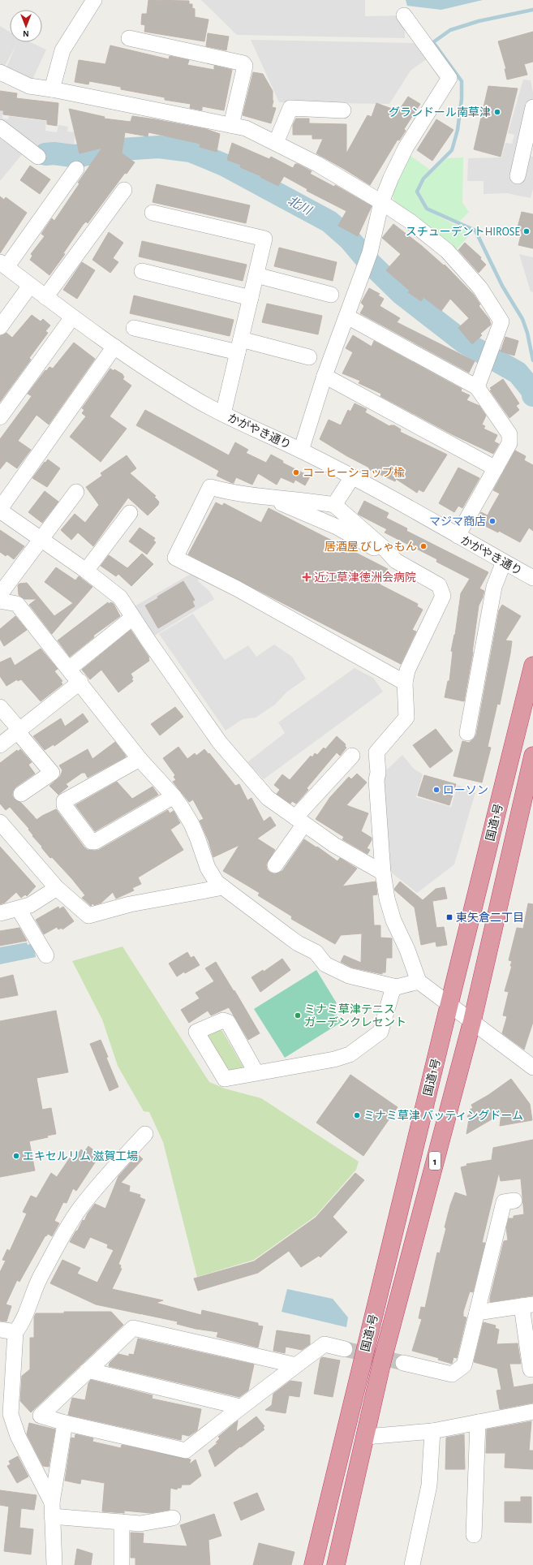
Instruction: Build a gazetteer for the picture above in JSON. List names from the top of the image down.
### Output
{
  "streets": {
    "highway": ["国道1号", "1"],
    "street": ["かがやき通り"]
  },
  "water": ["北川"],
  "places": {
    "other": [
      "グランドール南草津",
      "スチューデントHIROSE",
      "コーヒーショップ楡",
      "マジマ商店",
      "居酒屋 びしゃもん",
      "ローソン",
      "ミナミ草津テニス ガーデンクレセント",
      "ミナミ草津 バッティングドーム",
      "エキセルリム 滋賀工場"
    ],
    "health": ["近江草津徳洲会病院"],
    "transit": ["東矢倉二丁目"]
  },
  "north": "bottom"
}
